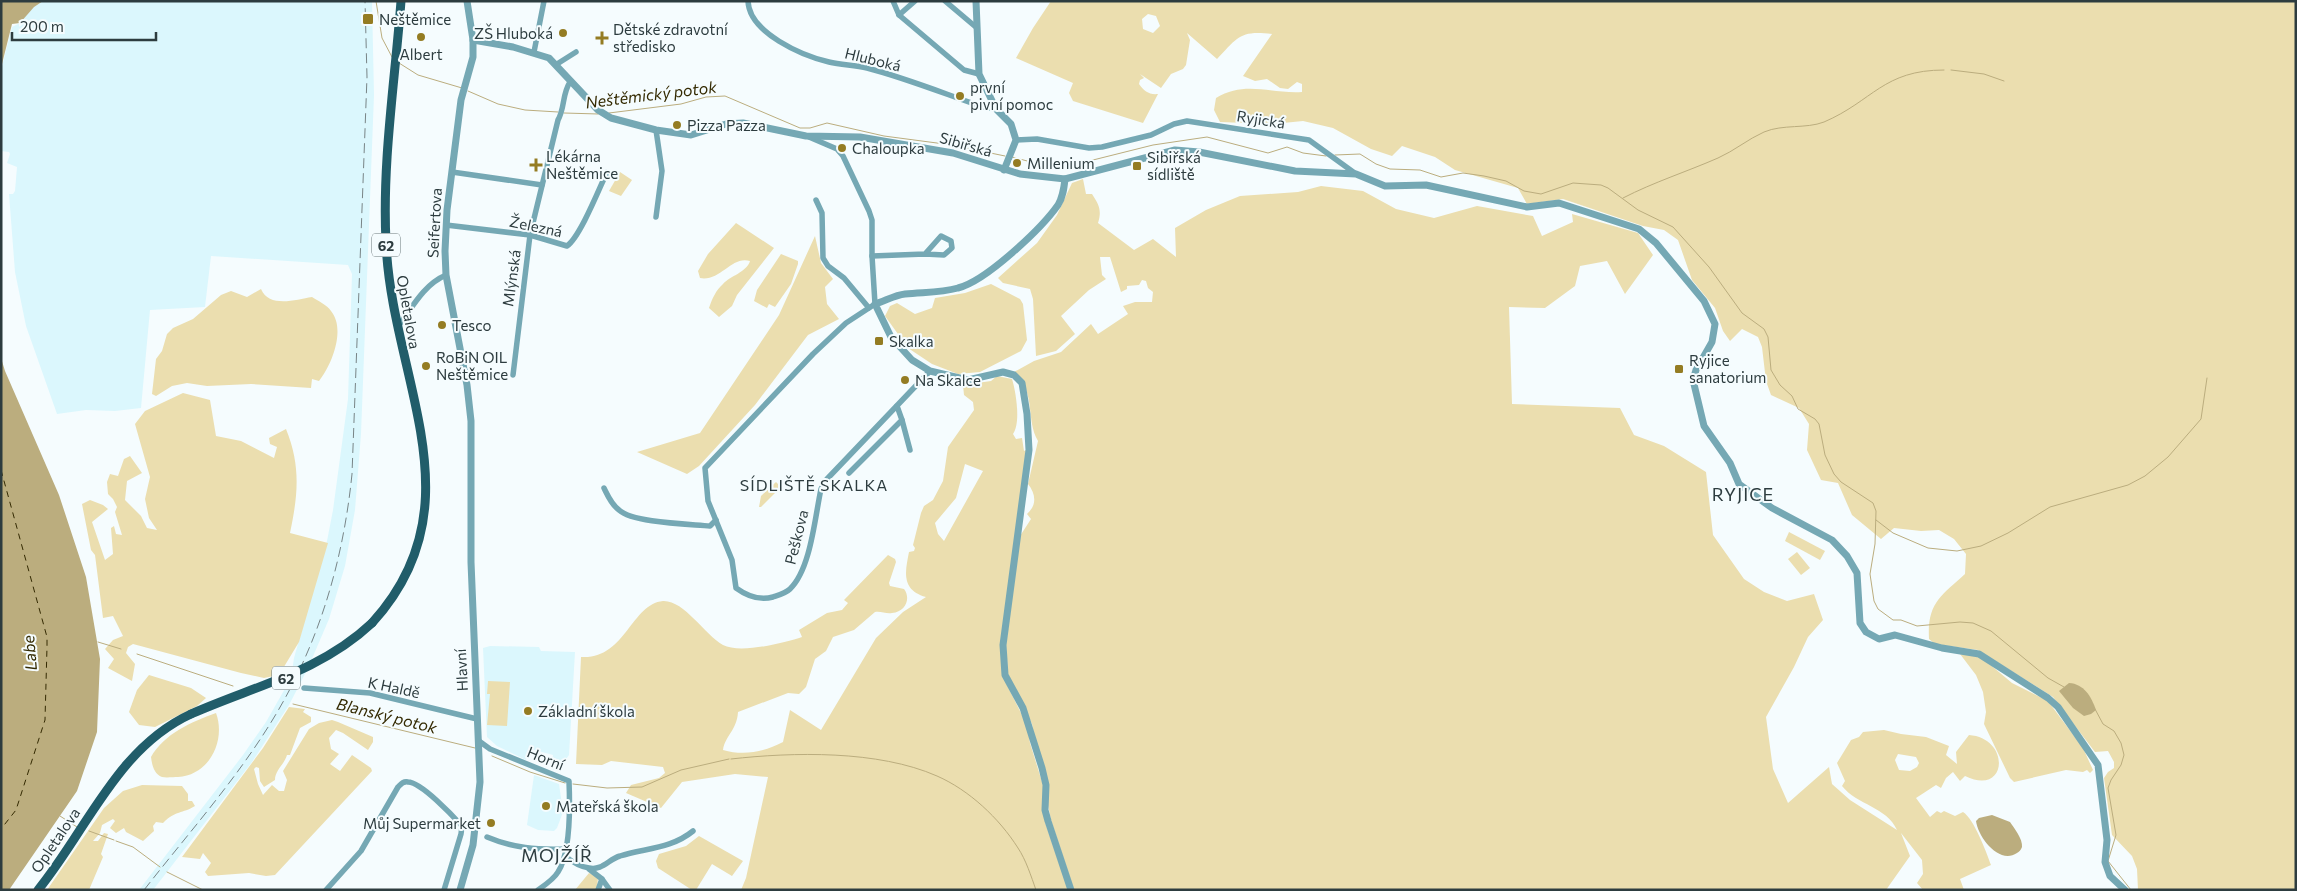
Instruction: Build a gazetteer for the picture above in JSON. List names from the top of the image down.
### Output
{
  "streets": {
    "main road": ["62", "Opletalova"],
    "street": [
      "Hluboká",
      "Ryjická",
      "Sibiřská",
      "Seifertova",
      "Železná",
      "Mlýnská",
      "Peškova",
      "Hlavní",
      "K Haldě",
      "Horní"
    ]
  },
  "crossings": [
    ["Ryjická", "Sibiřská"],
    ["Sibiřská", "Seifertova"],
    ["Sibiřská", "Mlýnská"],
    ["Seifertova", "Železná"],
    ["Seifertova", "Hlavní"],
    ["Železná", "Mlýnská"],
    ["Hlavní", "K Haldě"],
    ["Hlavní", "Horní"]
  ],
  "districts": ["SÍDLIŠTĚ SKALKA", "RYJICE", "MOJŽÍŘ"],
  "water": ["Neštěmický potok", "Labe", "Blanský potok"],
  "places": {
    "transit": [
      "Neštěmice",
      "Sibiřská sídliště",
      "Skalka",
      "Ryjice sanatorium"
    ],
    "other": [
      "ZŠ Hluboká",
      "Albert",
      "první pivní pomoc",
      "Pizza Pazza",
      "Chaloupka",
      "Millenium",
      "Tesco",
      "RoBiN OIL Neštěmice",
      "Na Skalce",
      "Základní škola",
      "Mateřská škola",
      "Můj Supermarket"
    ],
    "health": ["Dětské zdravotní středisko", "Lékárna Neštěmice"]
  },
  "scale_bar": "200 m"
}
